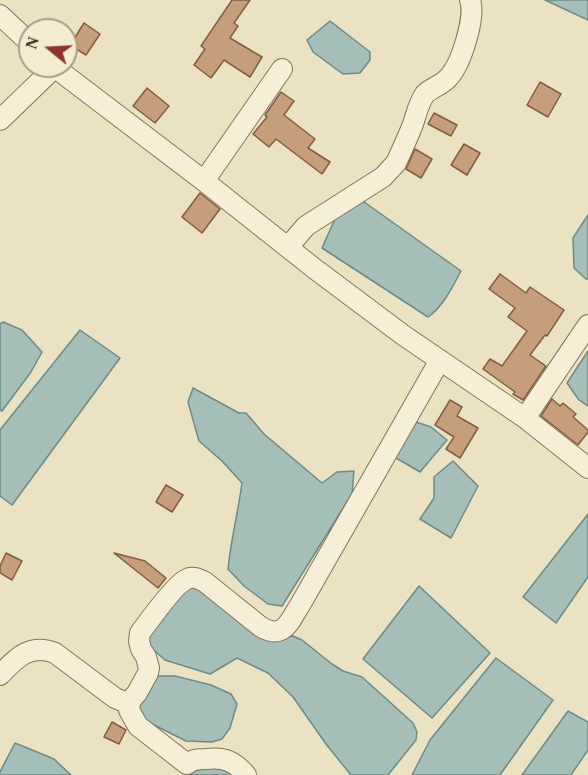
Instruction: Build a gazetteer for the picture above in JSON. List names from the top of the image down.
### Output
{
  "north": "left"
}
